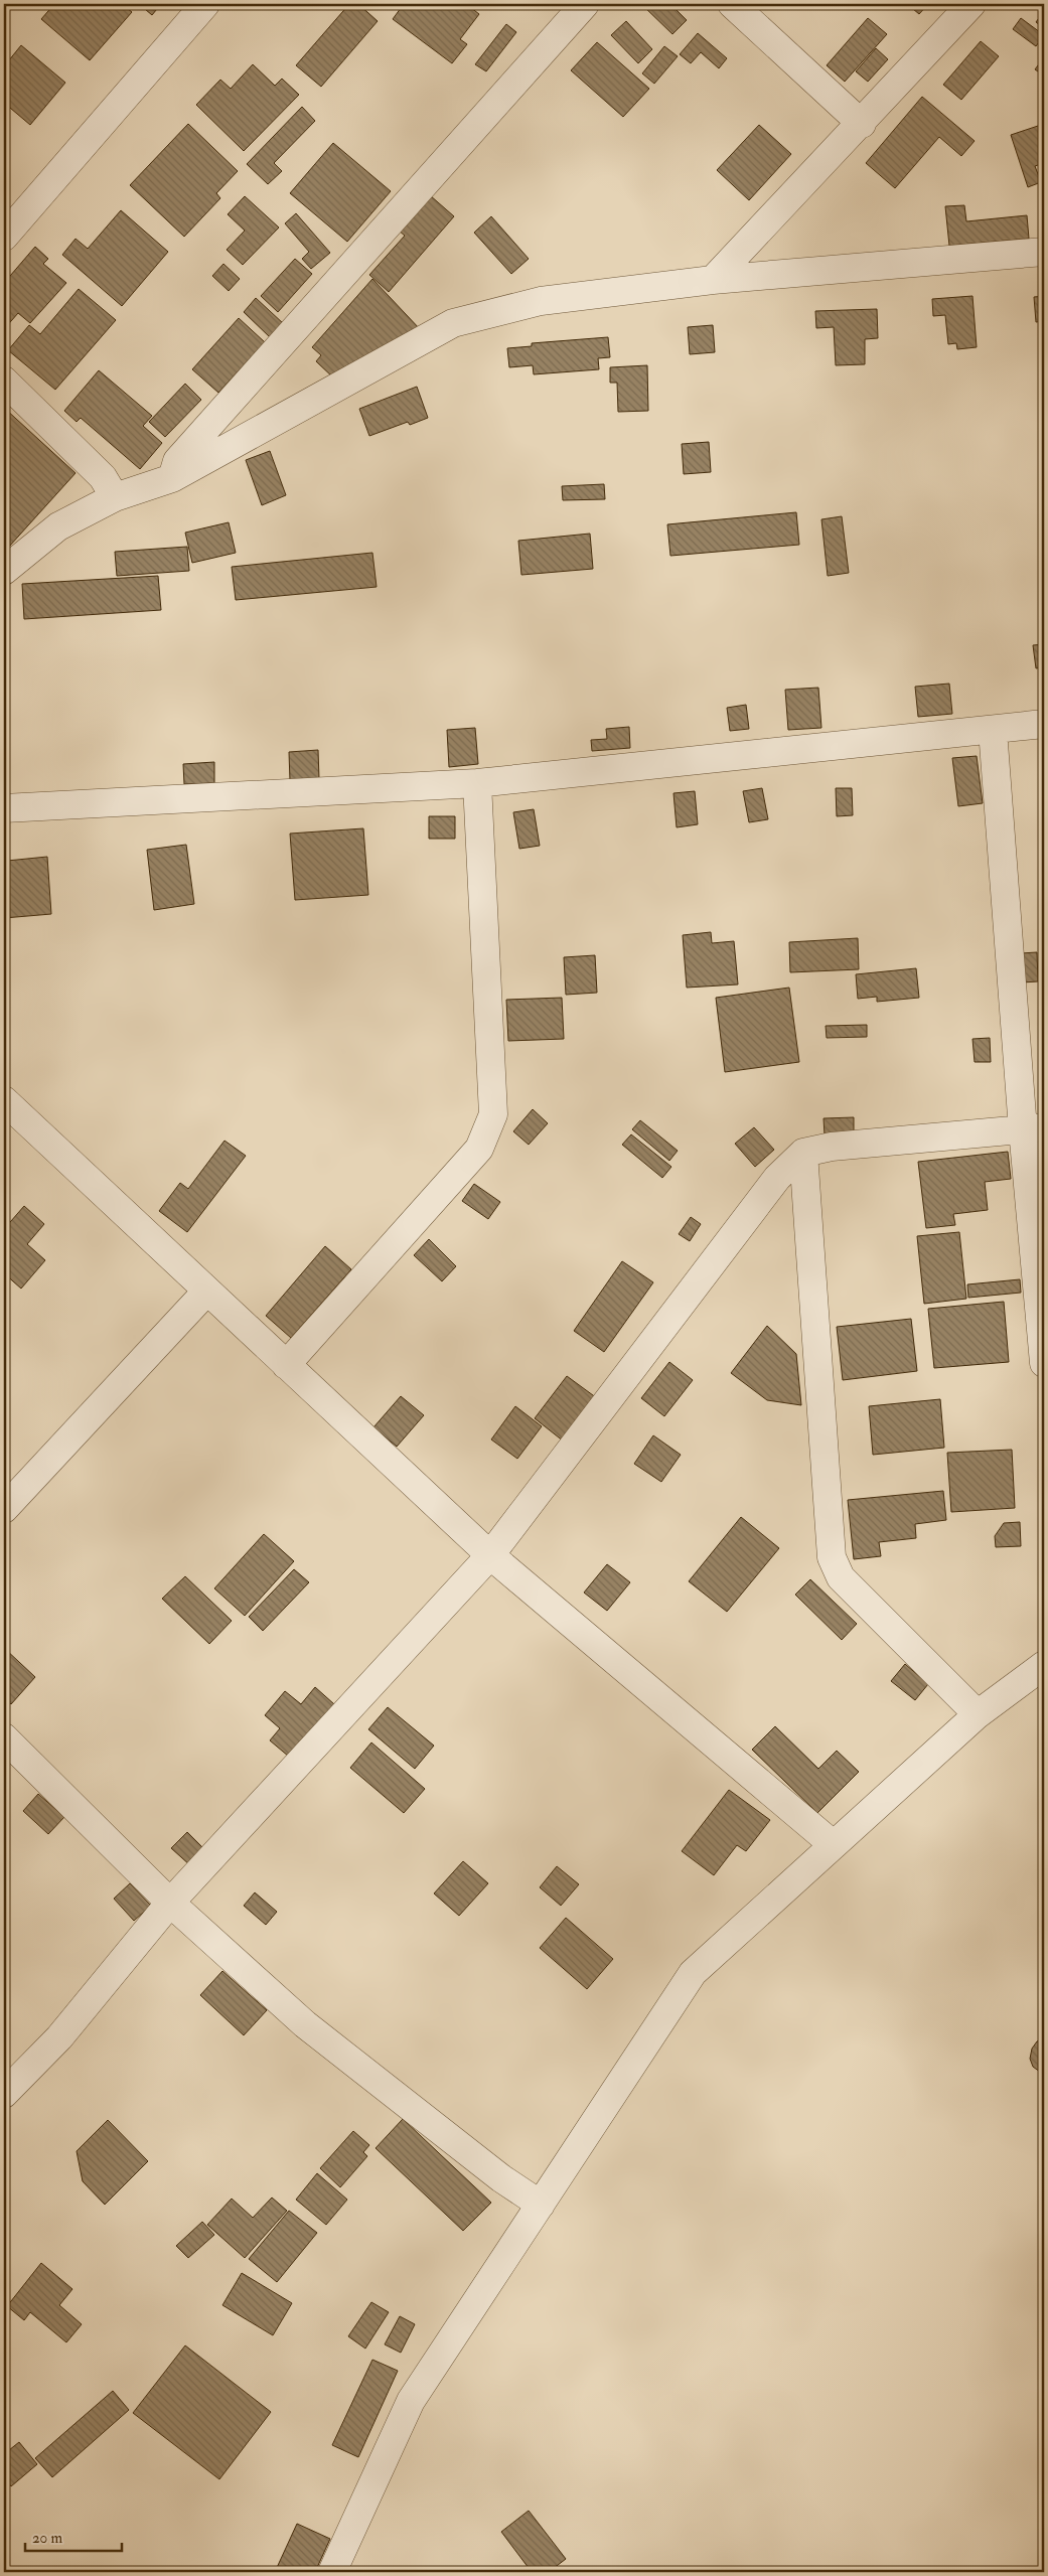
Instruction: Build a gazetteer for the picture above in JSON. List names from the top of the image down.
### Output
{
  "scale_bar": "20 m"
}
